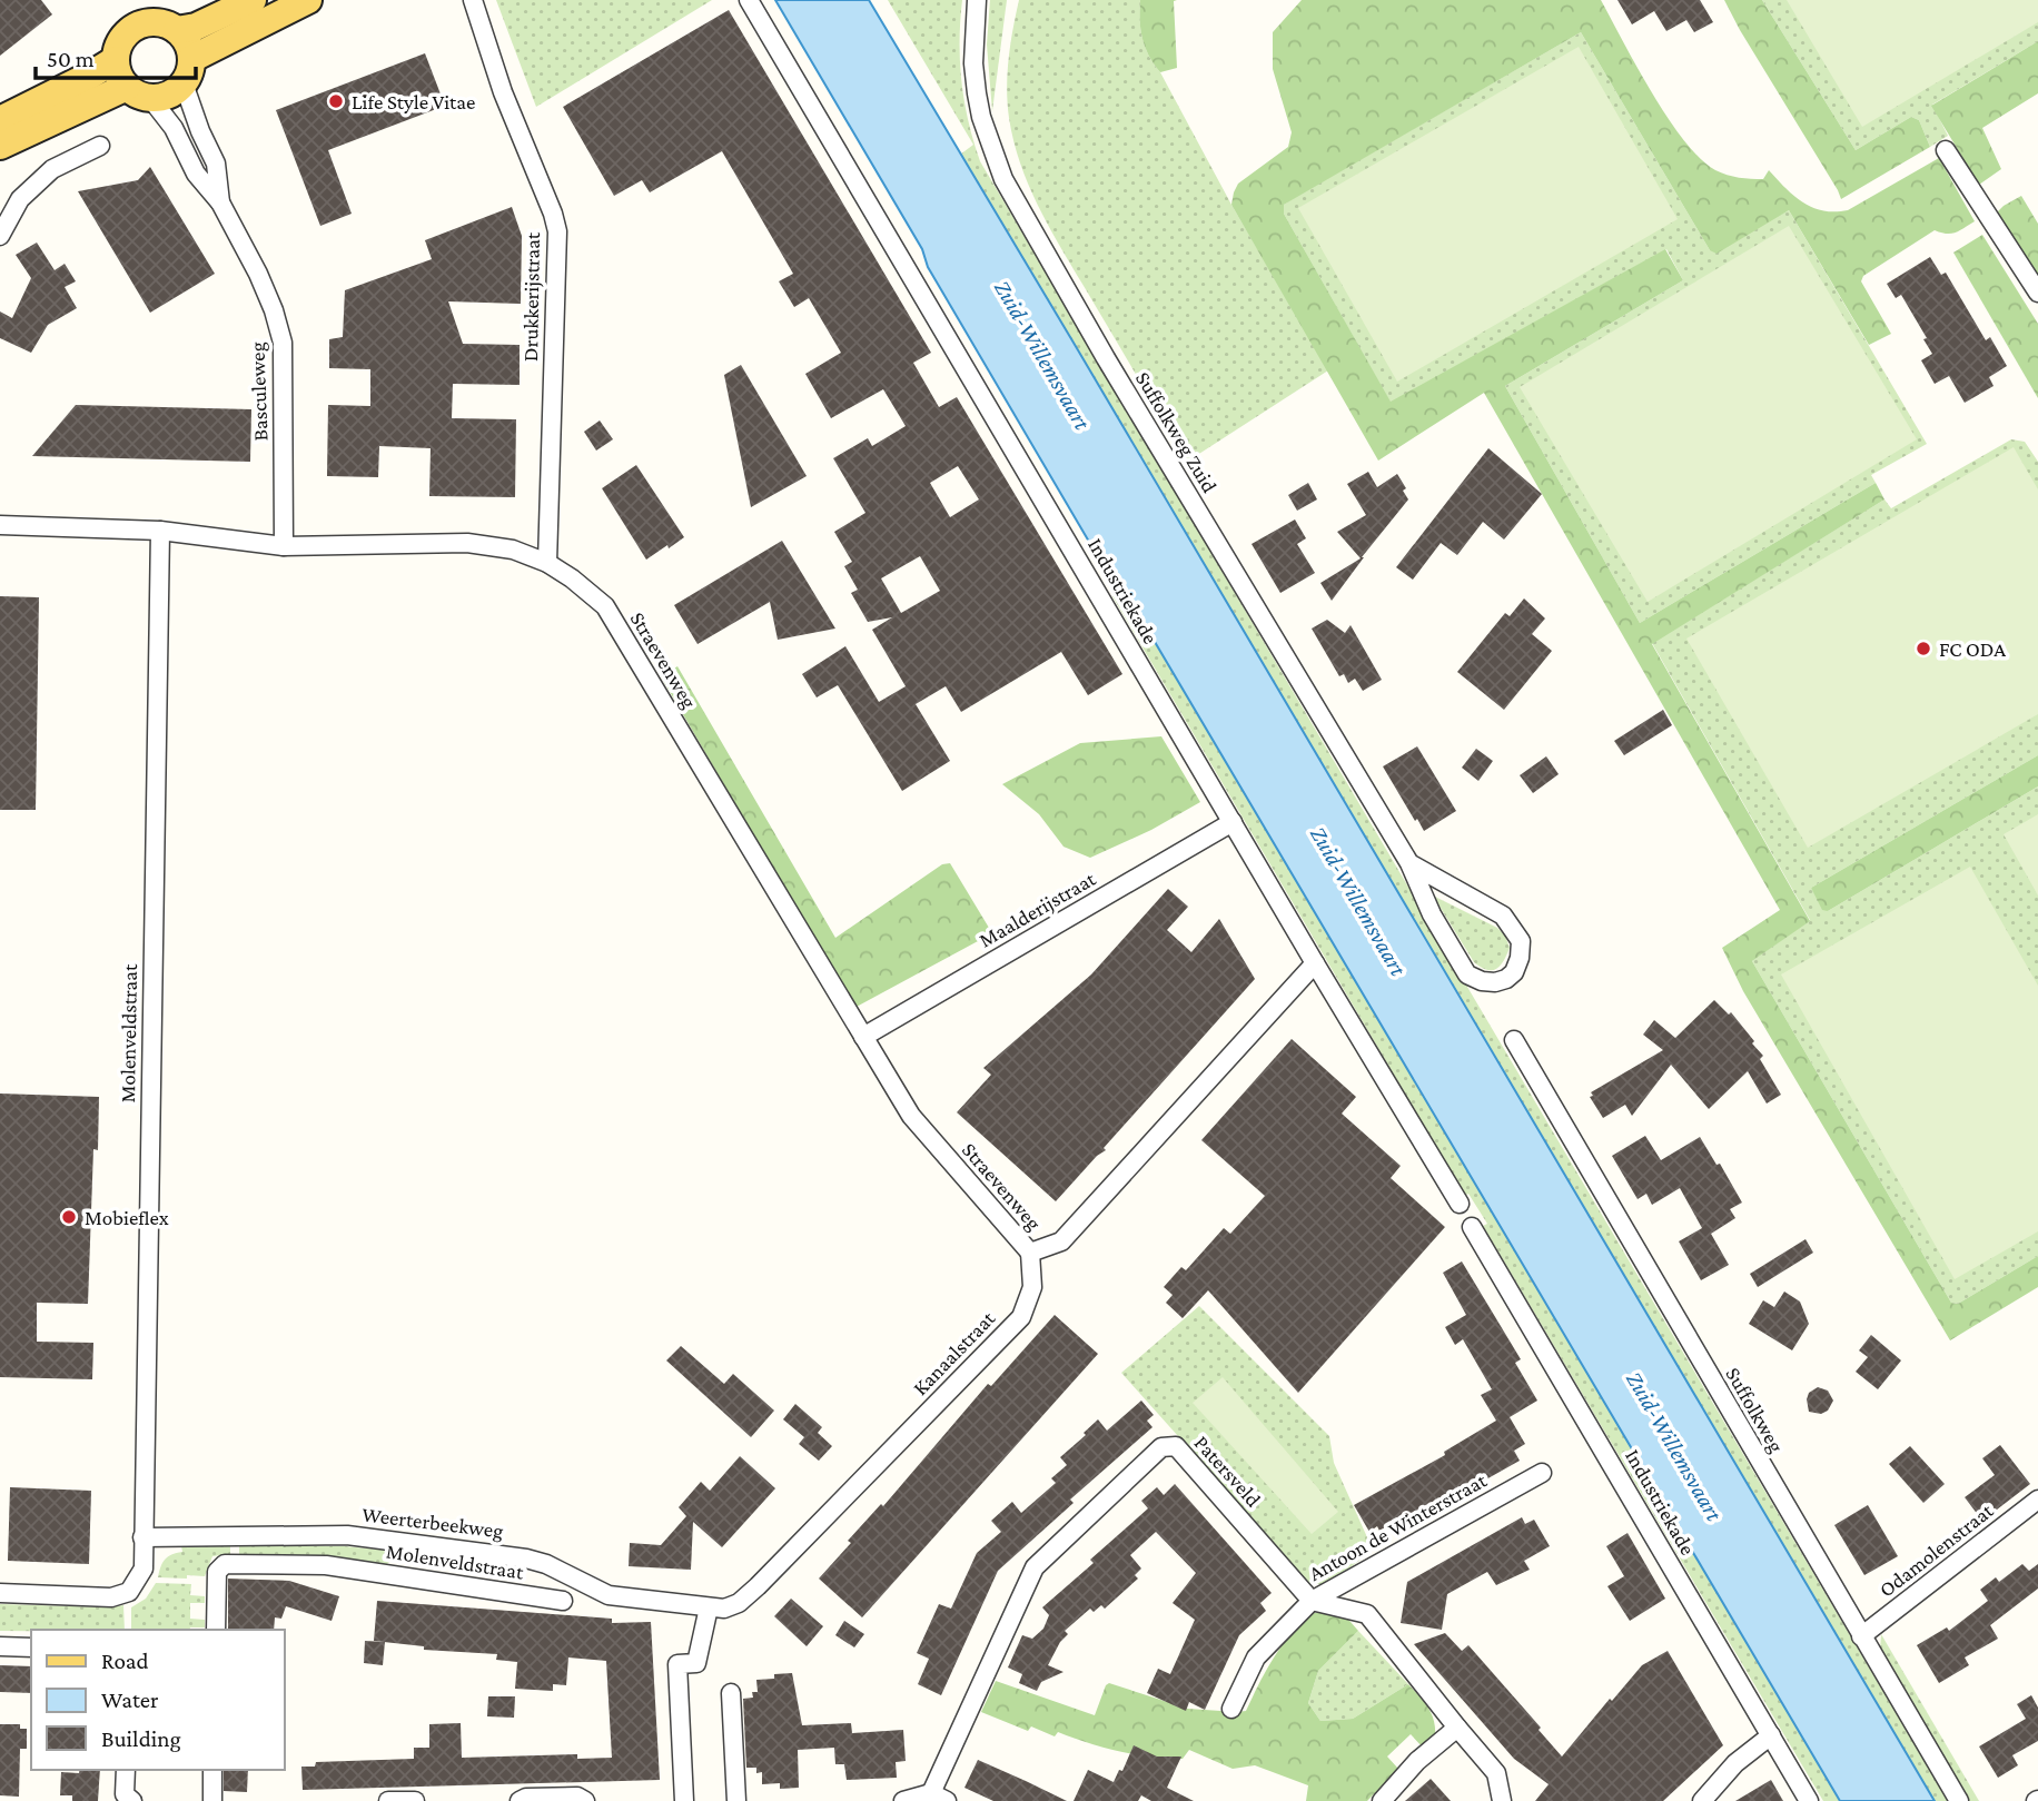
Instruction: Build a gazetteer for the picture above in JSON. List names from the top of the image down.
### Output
{
  "streets": {
    "street": [
      "Drukkerijstraat",
      "Basculeweg",
      "Suffolkweg Zuid",
      "Industriekade",
      "Straevenweg",
      "Maalderijstraat",
      "Molenveldstraat",
      "Kanaalstraat",
      "Suffolkweg",
      "Patersveld",
      "Weerterbeekweg",
      "Antoon de Winterstraat",
      "Odamolenstraat"
    ]
  },
  "crossings": [
    ["Drukkerijstraat", "Straevenweg"],
    ["Basculeweg", "Straevenweg"],
    ["Industriekade", "Maalderijstraat"],
    ["Straevenweg", "Maalderijstraat"],
    ["Straevenweg", "Molenveldstraat"],
    ["Straevenweg", "Kanaalstraat"],
    ["Molenveldstraat", "Weerterbeekweg"],
    ["Kanaalstraat", "Weerterbeekweg"],
    ["Suffolkweg", "Odamolenstraat"],
    ["Patersveld", "Antoon de Winterstraat"]
  ],
  "water": ["Zuid-Willemsvaart"],
  "places": ["Life Style Vitae", "FC ODA", "Mobieflex"],
  "legend": ["Road", "Water", "Building"],
  "scale_bar": "50 m"
}
